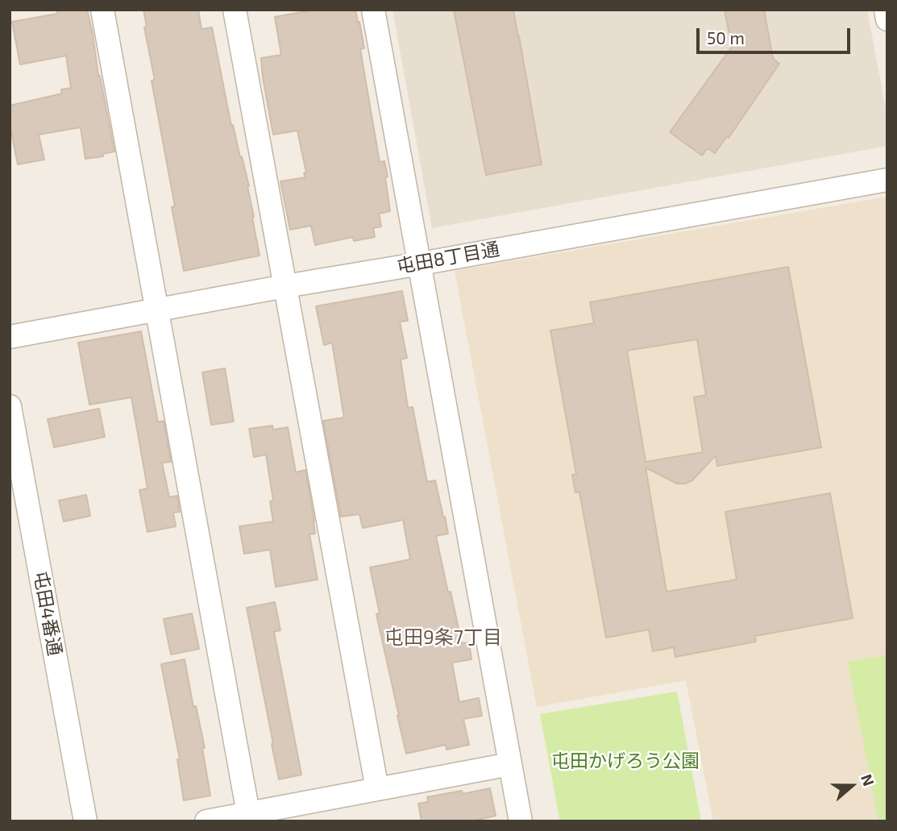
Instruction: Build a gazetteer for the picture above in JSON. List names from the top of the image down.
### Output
{
  "streets": {
    "street": ["屯田8丁目通", "屯田4番通"]
  },
  "districts": ["屯田9条7丁目"],
  "parks": ["屯田かげろう公園"],
  "scale_bar": "50 m",
  "north": "right"
}
